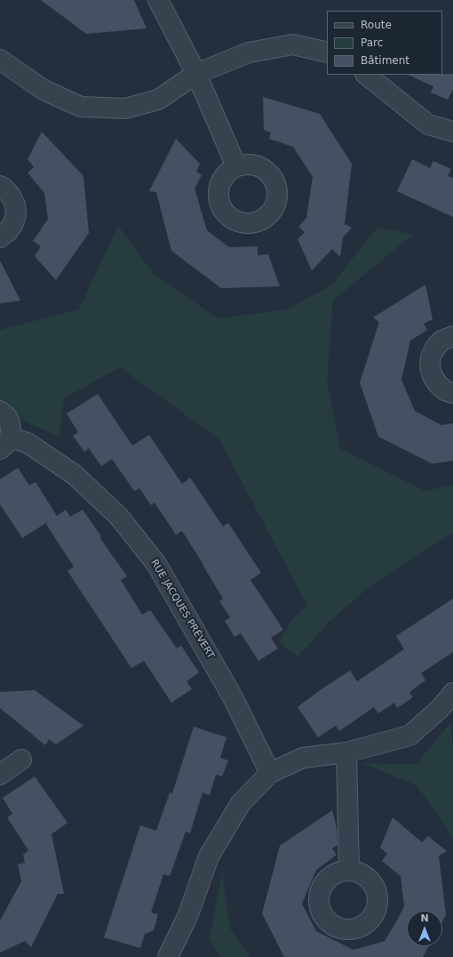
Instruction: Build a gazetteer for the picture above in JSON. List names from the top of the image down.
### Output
{
  "streets": {
    "street": ["RUE JACQUES PRÉVERT"]
  },
  "legend": ["Route", "Parc", "Bâtiment"],
  "north": "top"
}
